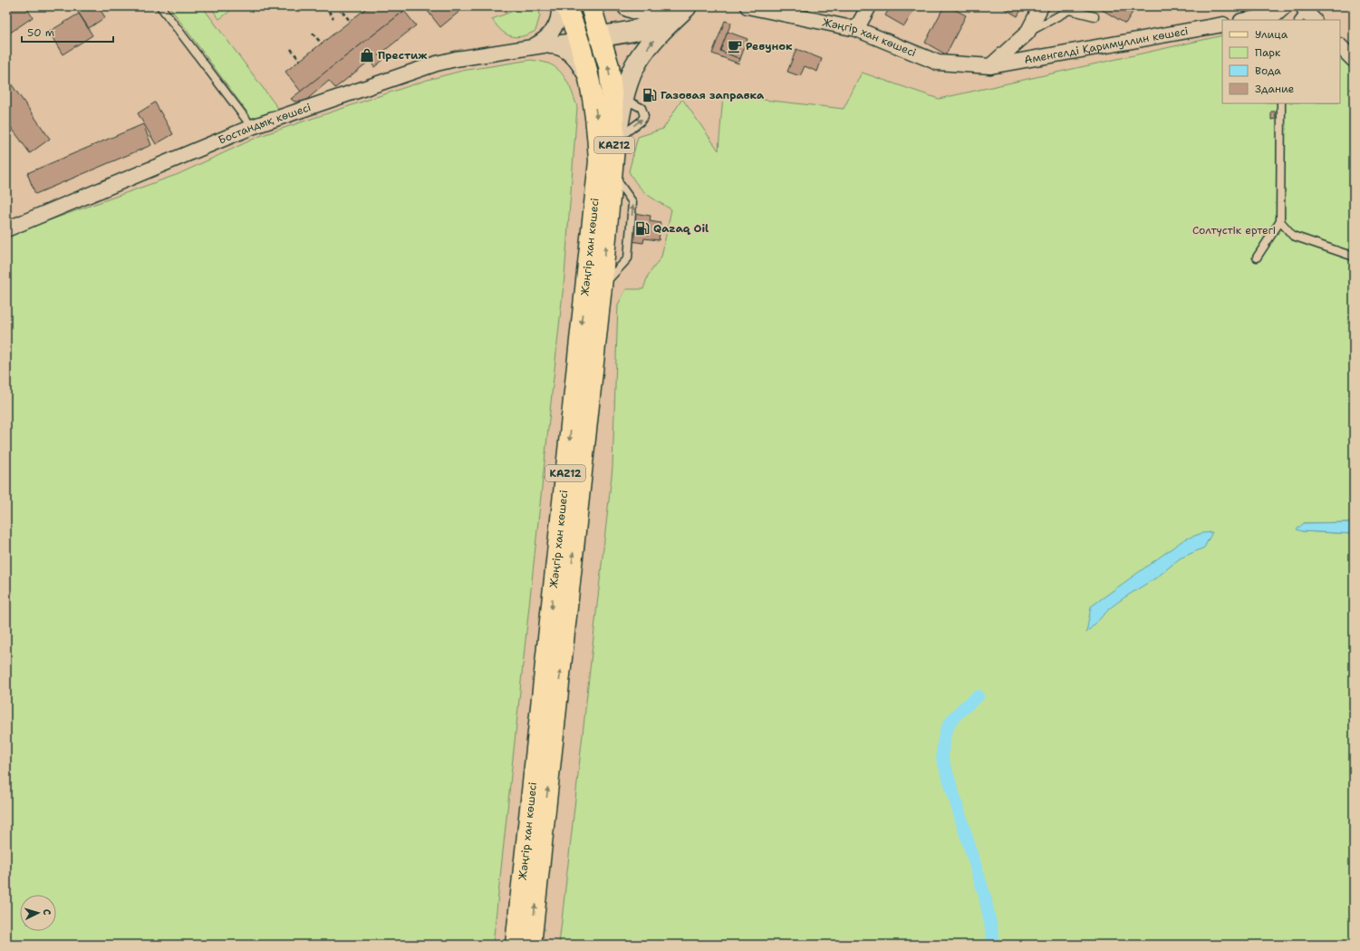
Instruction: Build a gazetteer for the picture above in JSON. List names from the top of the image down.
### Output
{
  "streets": {
    "main road": ["Жәңгір хан көшесі", "KAZ12"],
    "street": ["Аменгелді Қаримуллин көшесі", "Бостандық көшесі"]
  },
  "crossings": [
    ["Жәңгір хан көшесі", "Аменгелді Қаримуллин көшесі"]
  ],
  "parks": ["Солтүстік ертегі"],
  "places": {
    "cafe": ["Ревунок"],
    "shop": ["Престиж"],
    "fuel station": ["Газовая заправка", "Qazaq Oil"]
  },
  "legend": [
    "Улица",
    "Парк",
    "Вода",
    "Здание"
  ],
  "scale_bar": "50 m",
  "north": "right"
}
